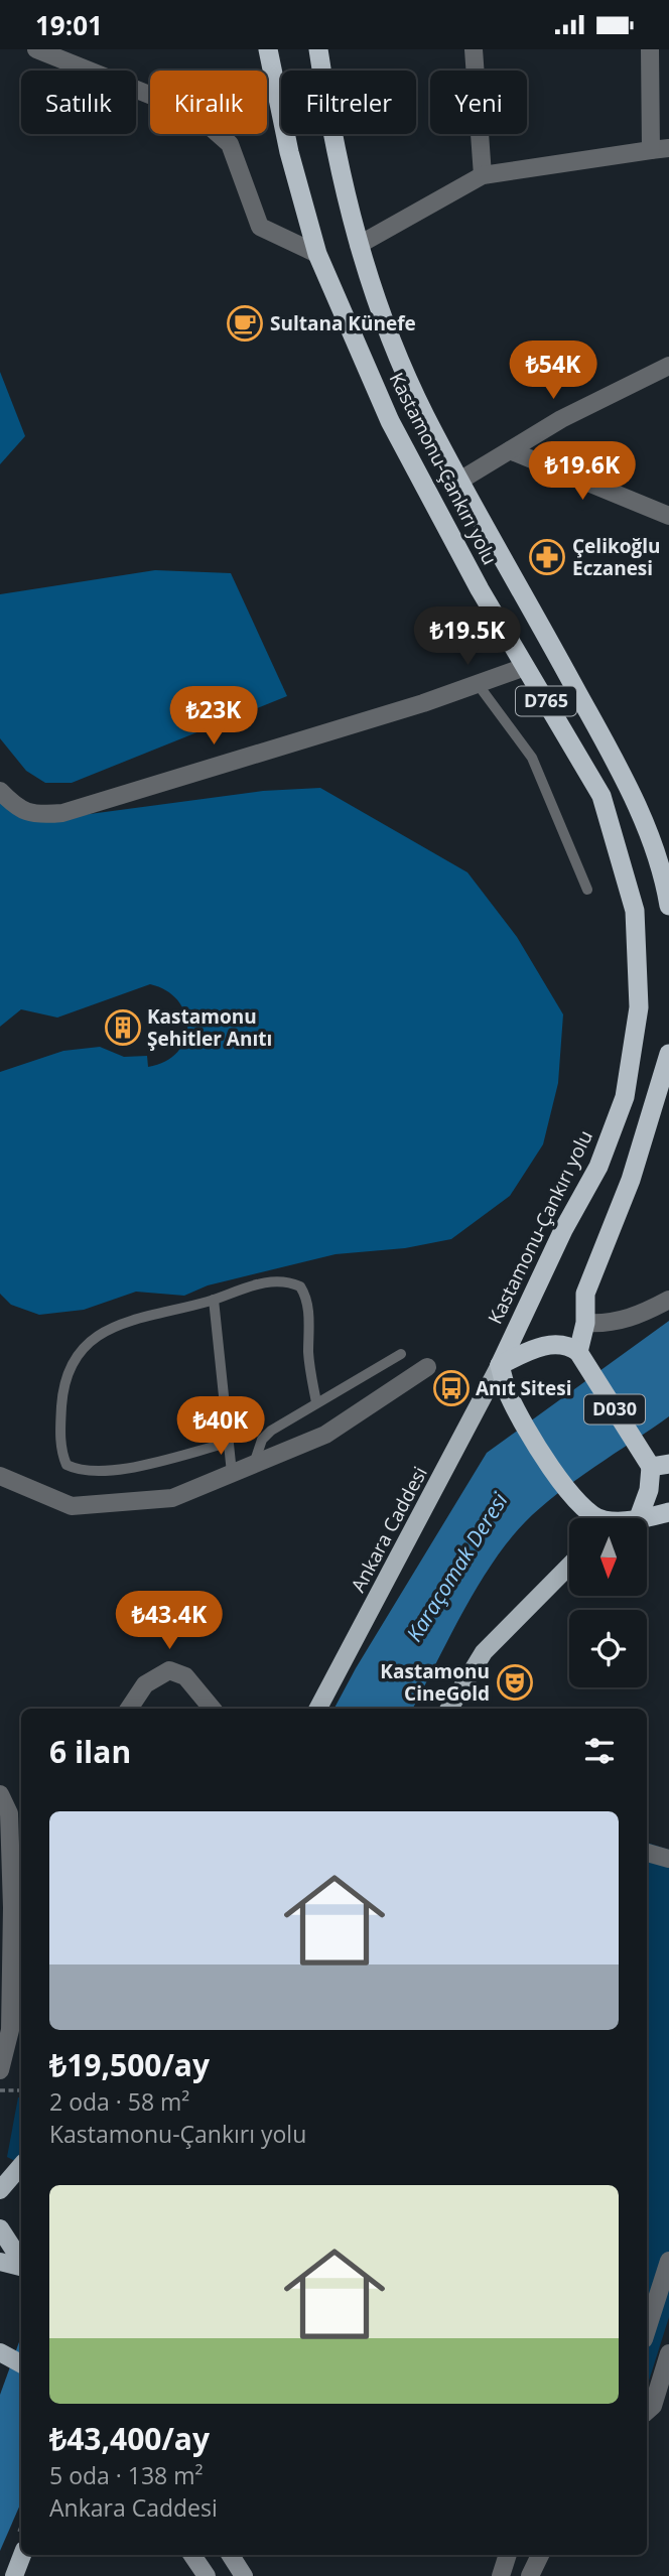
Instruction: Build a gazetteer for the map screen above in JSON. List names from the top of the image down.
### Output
{
  "streets": {
    "highway": ["Kastamonu-Çankırı yolu", "D765", "D030"],
    "main road": ["Ankara Caddesi"]
  },
  "crossings": [
    ["Kastamonu-Çankırı yolu", "Ankara Caddesi"]
  ],
  "water": ["Karaçomak Deresi"],
  "places": {
    "cafe": ["Sultana Künefe"],
    "pharmacy": ["Çelikoğlu Eczanesi"],
    "building": ["Kastamonu Şehitler Anıtı"],
    "bus stop": ["Anıt Sitesi"],
    "theatre": ["Kastamonu CineGold"]
  },
  "north": "bottom",
  "page": {
    "status": "19:01",
    "chip": [
      "Satılık",
      "Kiralık",
      "Filtreler",
      "Yeni"
    ],
    "price": [
      "₺54K",
      "₺19.6K",
      "₺19.5K",
      "₺23K",
      "₺40K",
      "₺43.4K"
    ],
    "heading": "6 ilan",
    "list": [
      {
        "name": "₺19,500/ay",
        "note": "2 oda · 58 m² · Kastamonu-Çankırı yolu"
      },
      {
        "name": "₺43,400/ay",
        "note": "5 oda · 138 m² · Ankara Caddesi"
      }
    ]
  }
}
